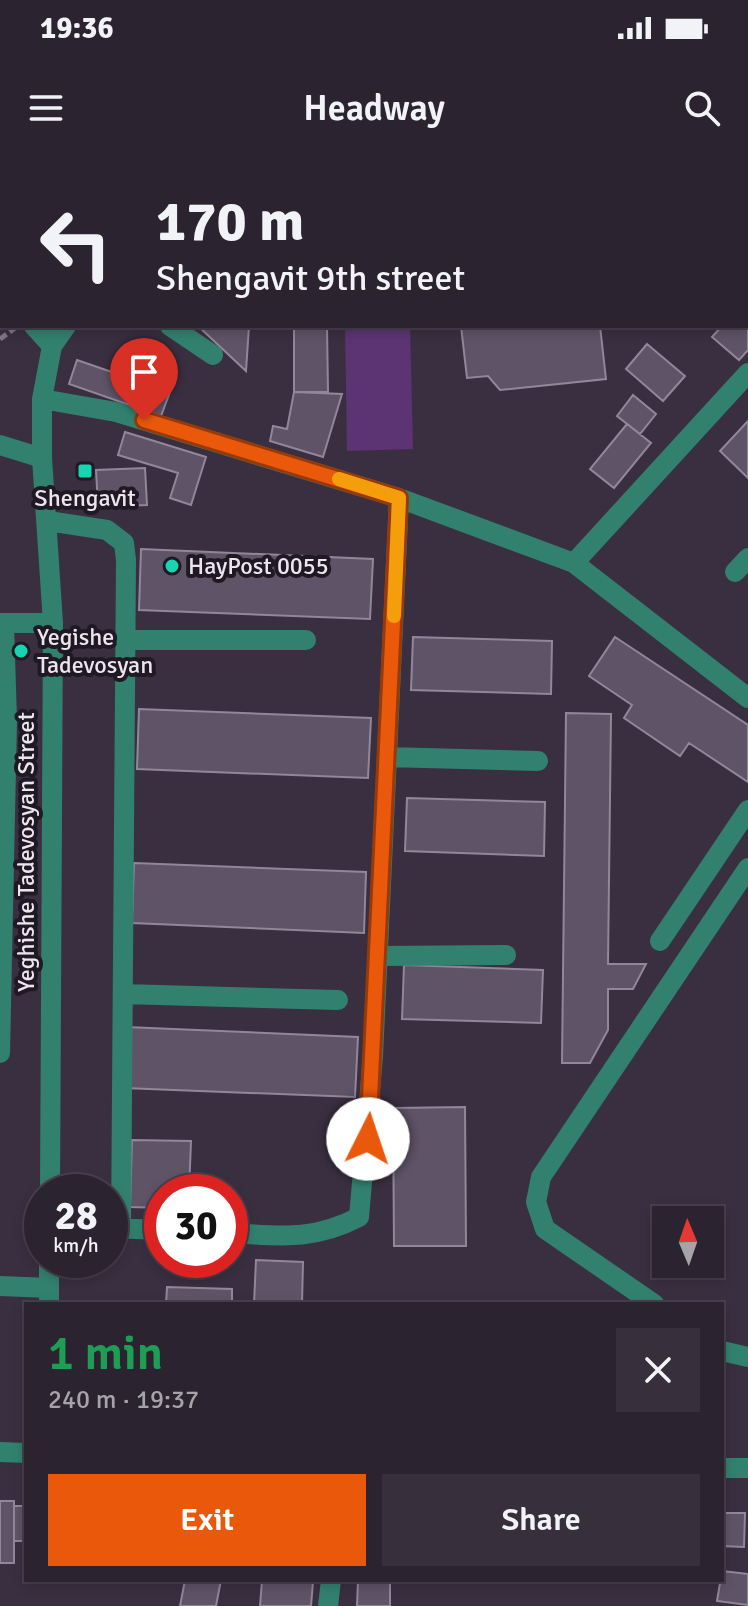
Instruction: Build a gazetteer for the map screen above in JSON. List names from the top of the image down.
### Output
{
  "streets": {
    "street": ["Yeghishe Tadevosyan Street"]
  },
  "places": {
    "transit": ["Shengavit"],
    "other": ["HayPost 0055", "Yegishe Tadevosyan"]
  },
  "north": "top",
  "page": {
    "status": "19:36",
    "header": "Headway",
    "turn": ["170 m", "Shengavit 9th street"],
    "speed": "28 km/h",
    "limit": "30",
    "heading": ["1 min", "240 m · 19:37"],
    "buttons": ["Exit", "Share"]
  }
}
